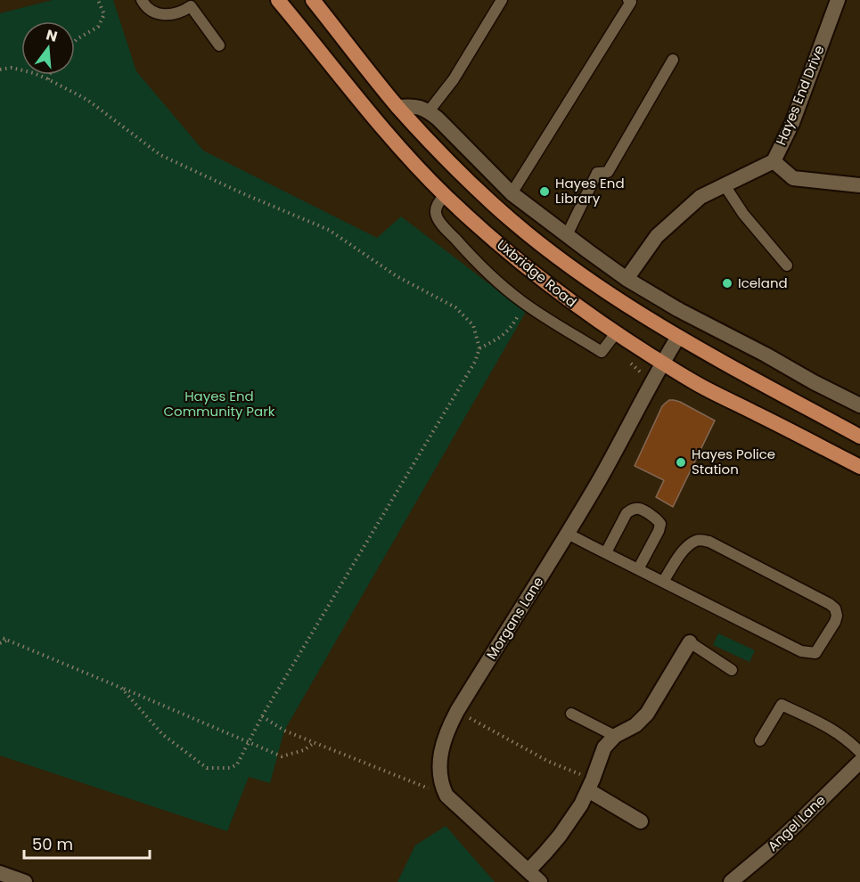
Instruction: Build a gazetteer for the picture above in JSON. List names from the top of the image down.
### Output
{
  "streets": {
    "main road": ["Uxbridge Road"],
    "street": ["Hayes End Drive", "Morgans Lane", "Angel Lane"]
  },
  "crossings": [
    ["Uxbridge Road", "Morgans Lane"]
  ],
  "parks": ["Hayes End Community Park"],
  "places": ["Hayes End Library", "Iceland", "Hayes Police Station"],
  "scale_bar": "50 m",
  "north": "top"
}
